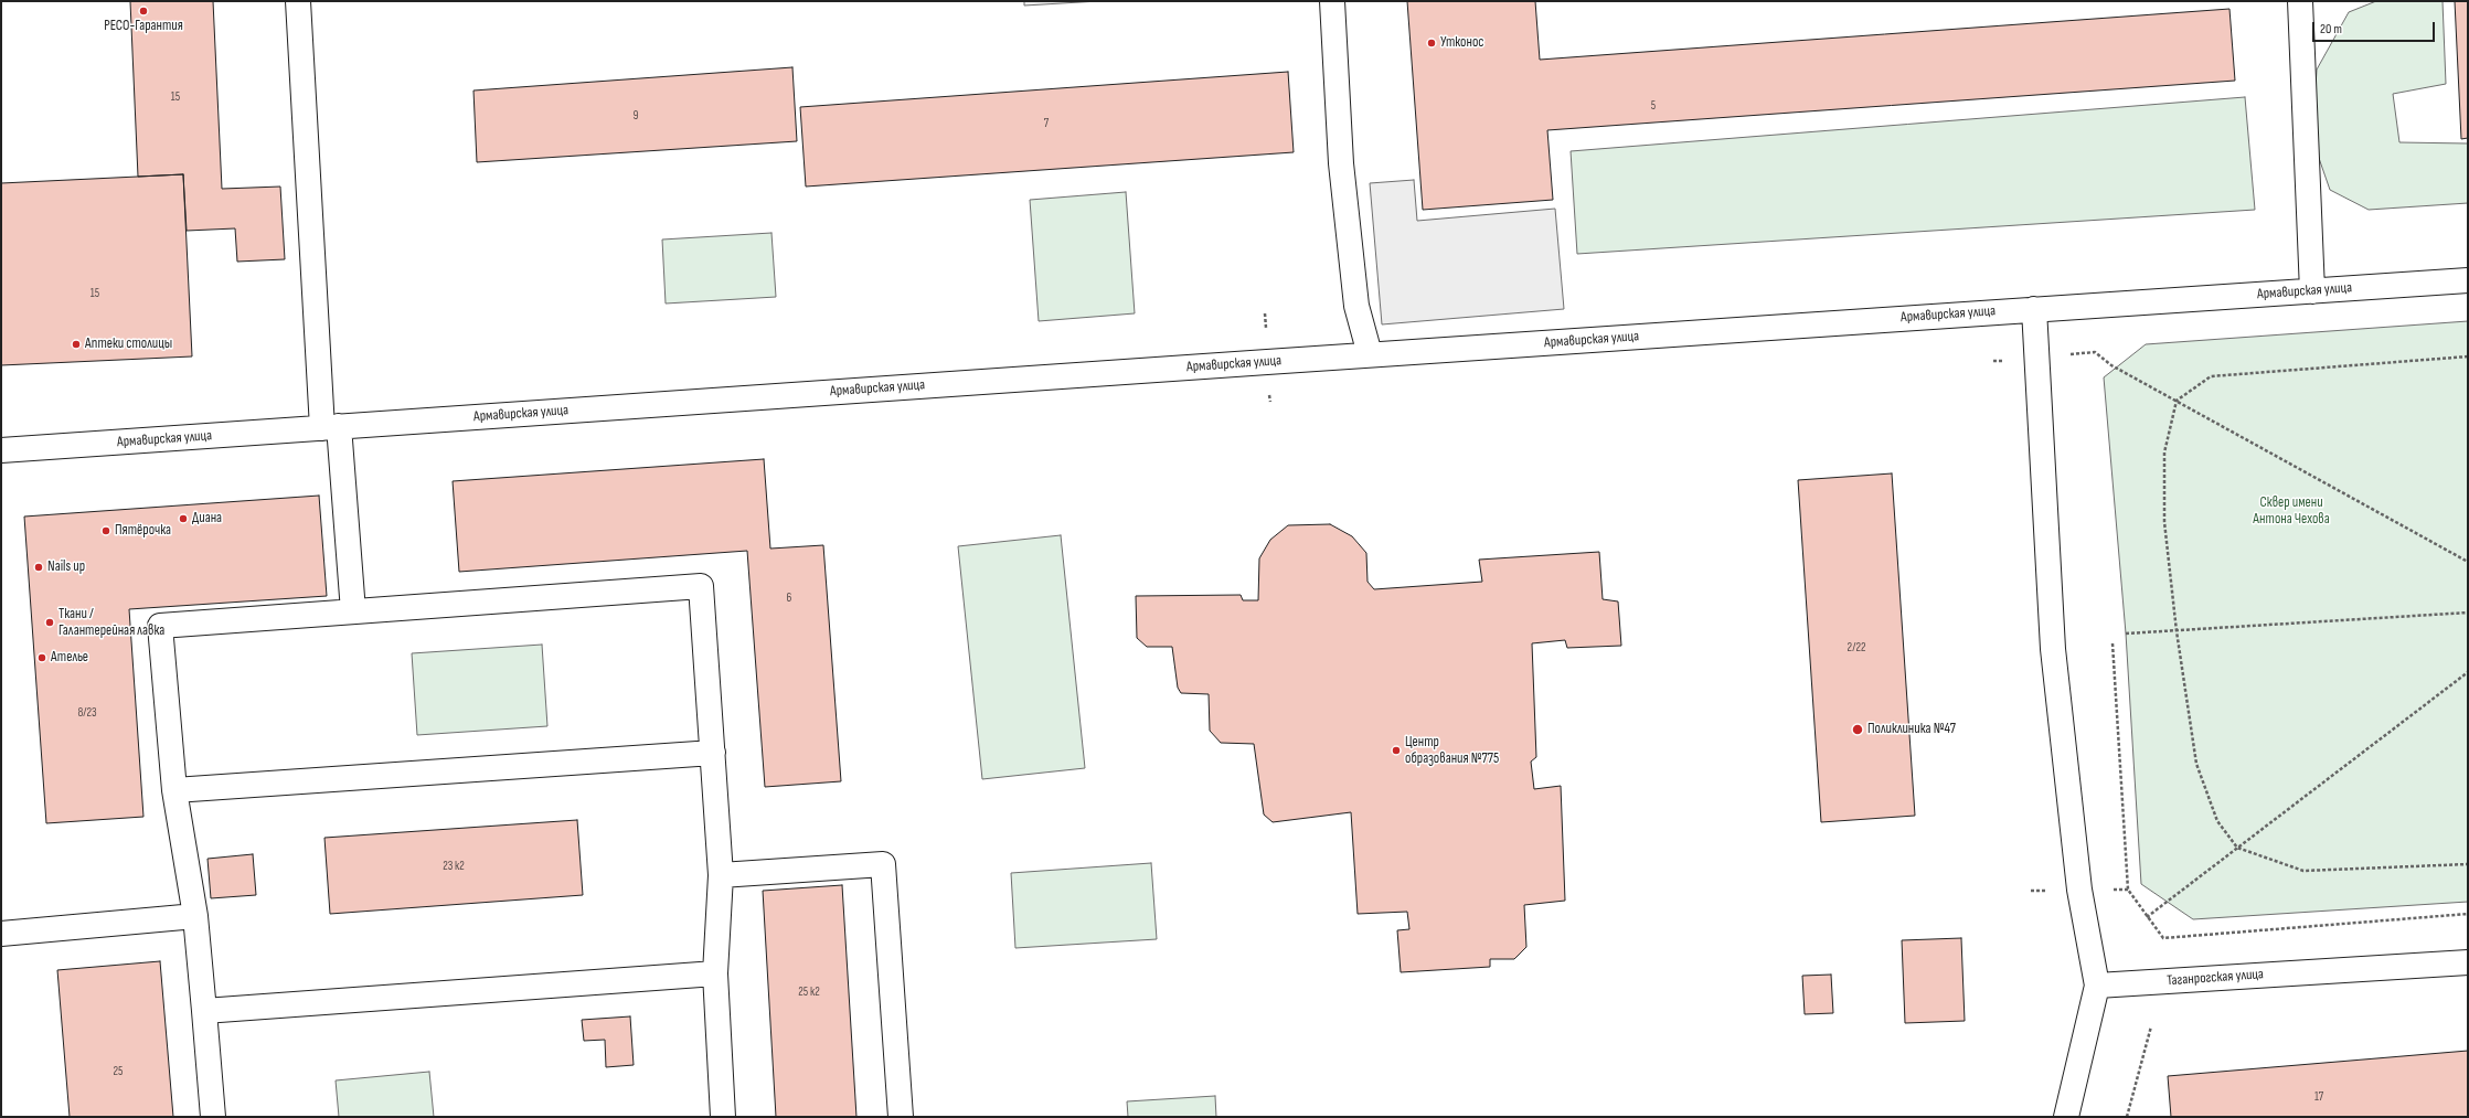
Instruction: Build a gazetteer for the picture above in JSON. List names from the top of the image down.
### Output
{
  "streets": {
    "street": ["Армавирская улица", "Таганрогская улица"]
  },
  "parks": ["Сквер имени Антона Чехова"],
  "places": [
    "РЕСО-Гарантия",
    "Утконос",
    "Аптеки столицы",
    "Диана",
    "Пятёрочка",
    "Nails up",
    "Ткани / Галантерейная лавка",
    "Ателье",
    "Поликлиника №47",
    "Центр образования №775"
  ],
  "house_numbers": [
    "15",
    "5",
    "9",
    "7",
    "15",
    "6",
    "2/22",
    "8/23",
    "23 к2",
    "25 к2",
    "25",
    "17"
  ],
  "scale_bar": "20 m"
}
